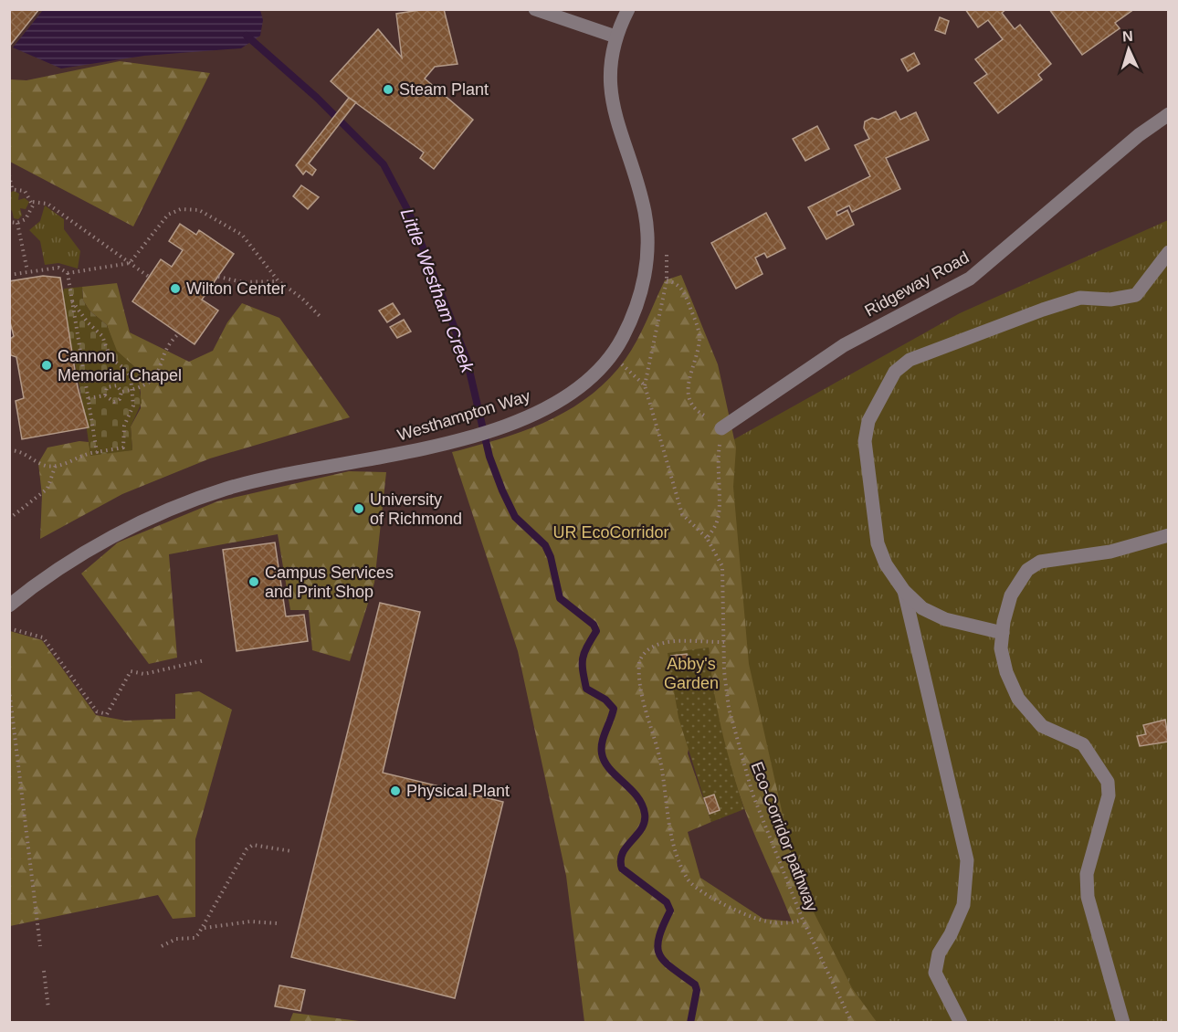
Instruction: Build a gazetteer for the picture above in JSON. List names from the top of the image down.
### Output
{
  "streets": {
    "street": ["Ridgeway Road", "Westhampton Way"],
    "path": ["Eco-Corridor pathway"]
  },
  "water": ["Little Westham Creek"],
  "parks": ["UR EcoCorridor", "Abby's Garden"],
  "places": [
    "Steam Plant",
    "Wilton Center",
    "Cannon Memorial Chapel",
    "University of Richmond",
    "Campus Services and Print Shop",
    "Physical Plant"
  ],
  "north": "top"
}
